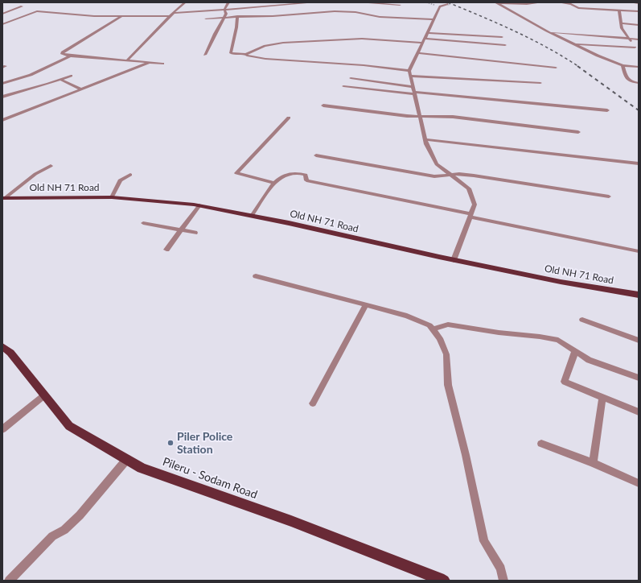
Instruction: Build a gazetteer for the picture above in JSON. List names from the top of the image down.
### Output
{
  "streets": {
    "main road": ["Old NH 71 Road", "Pileru - Sodam Road"]
  },
  "places": ["Piler Police Station"]
}
